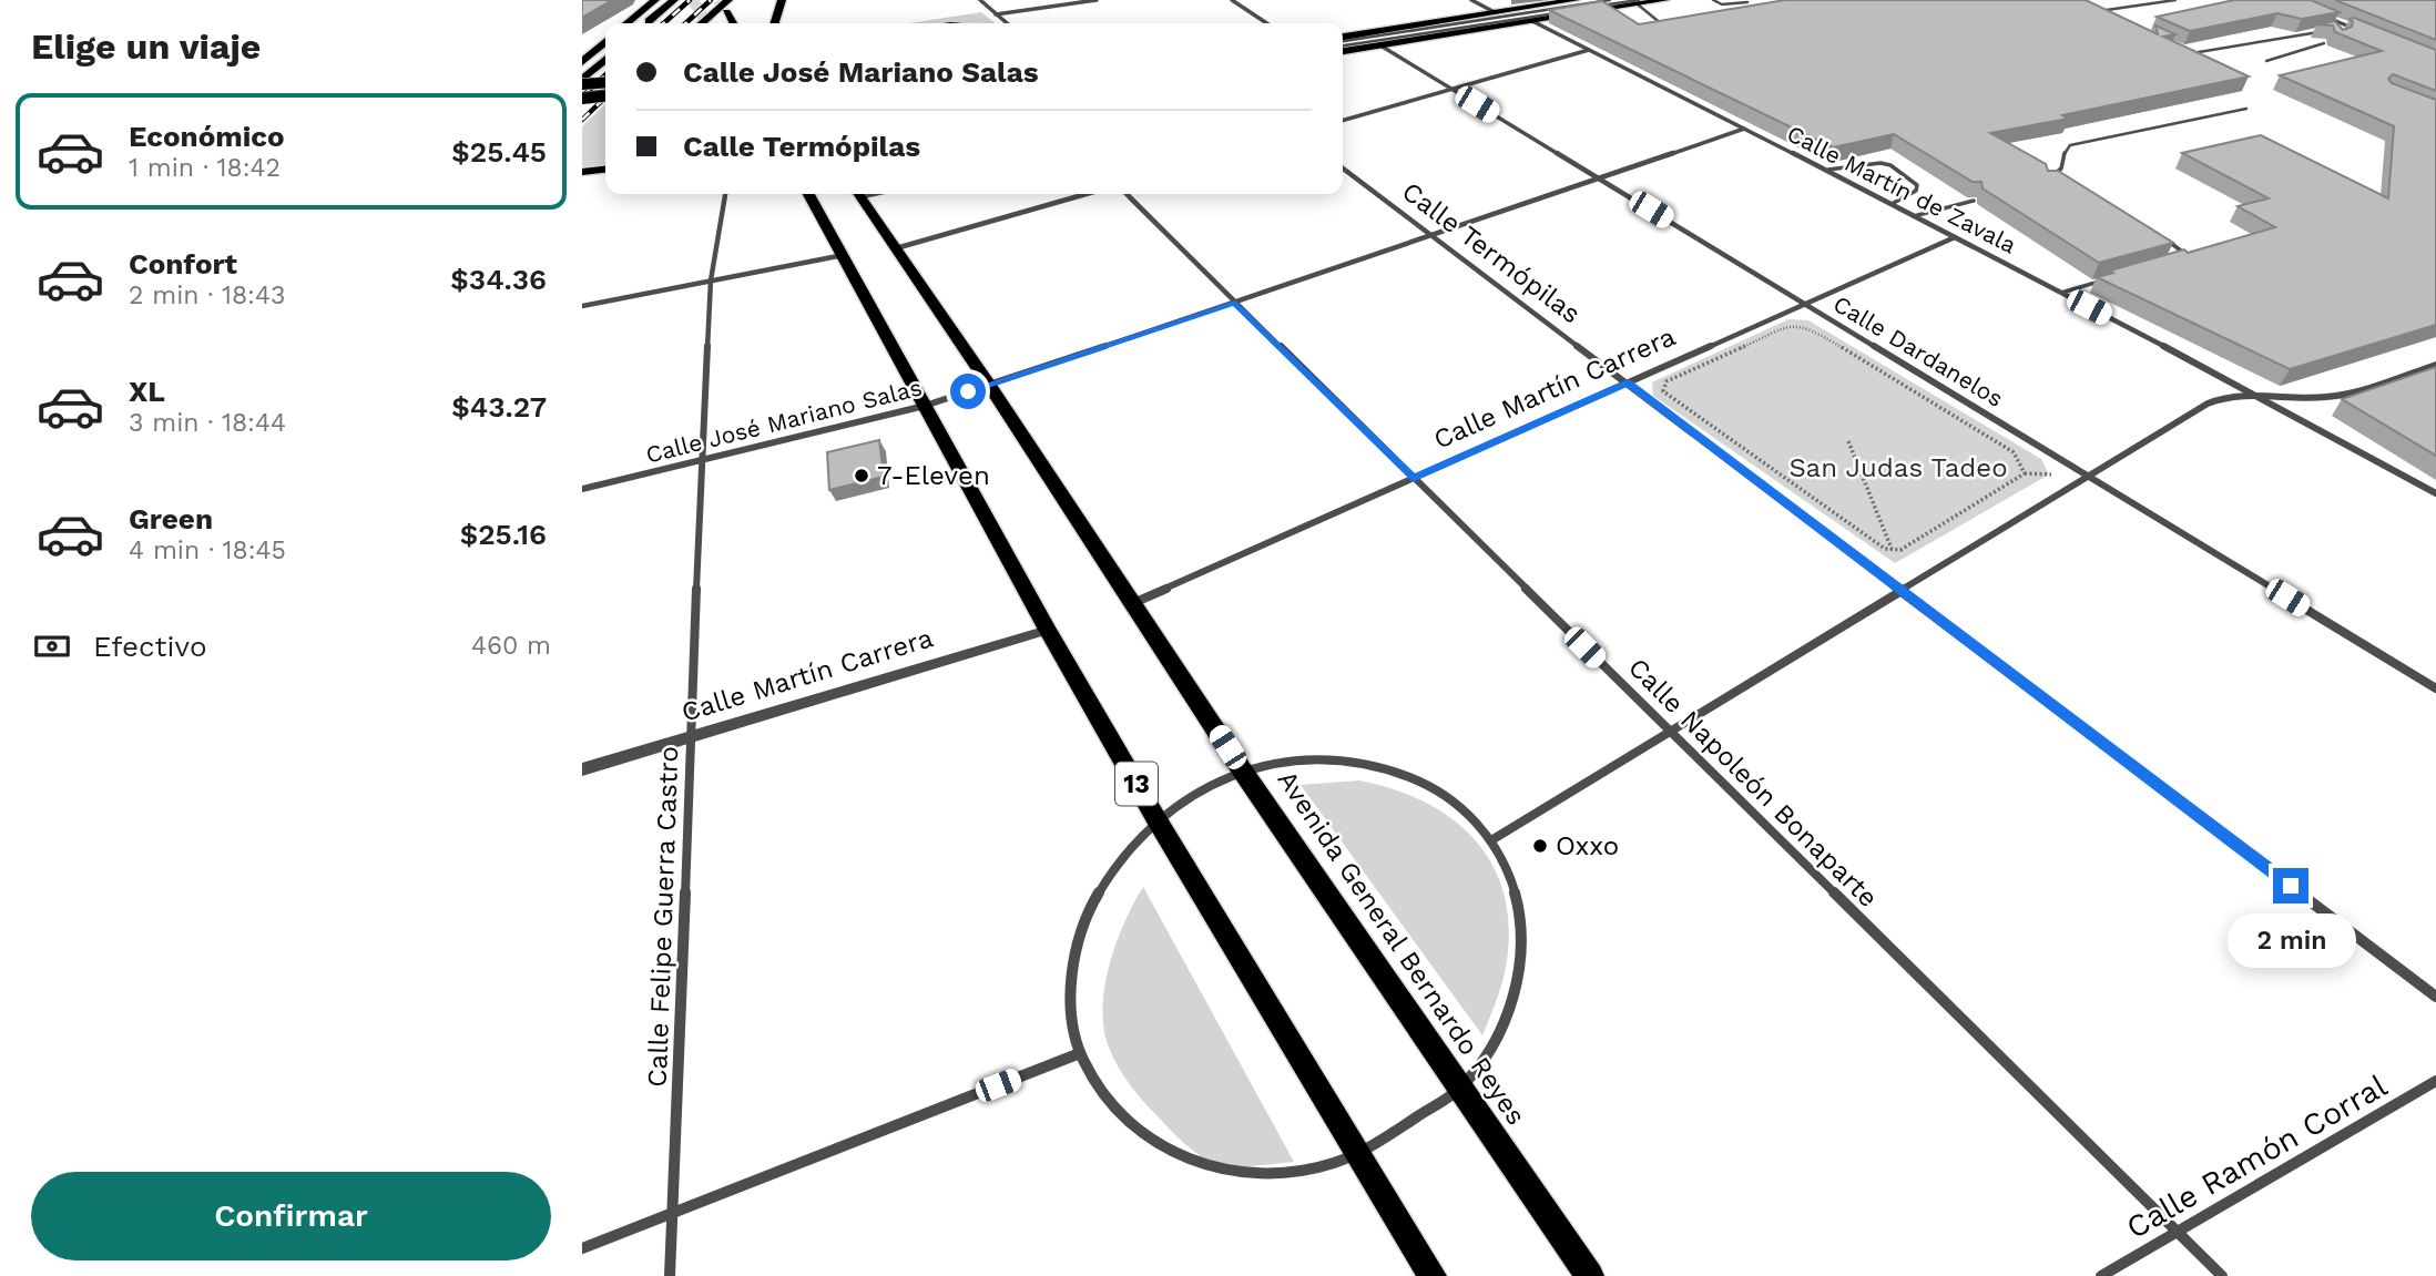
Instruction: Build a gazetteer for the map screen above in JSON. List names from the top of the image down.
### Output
{
  "streets": {
    "main road": ["13", "Avenida General Bernardo Reyes"],
    "street": [
      "Calle Martín de Zavala",
      "Calle Termópilas",
      "Calle Dardanelos",
      "Calle Martín Carrera",
      "Calle José Mariano Salas",
      "Calle Napoleón Bonaparte",
      "Calle Felipe Guerra Castro",
      "Calle Ramón Corral"
    ]
  },
  "crossings": [
    ["Calle Martín de Zavala", "Calle Martín Carrera"],
    ["Calle Martín de Zavala", "Calle José Mariano Salas"],
    ["Calle Termópilas", "Calle Martín Carrera"],
    ["Calle Termópilas", "Calle José Mariano Salas"],
    ["Calle Dardanelos", "Calle Martín Carrera"],
    ["Calle Dardanelos", "Calle José Mariano Salas"],
    ["Calle Martín Carrera", "Calle Napoleón Bonaparte"],
    ["Calle Martín Carrera", "13"],
    ["Calle Martín Carrera", "Calle Felipe Guerra Castro"],
    ["Calle Martín Carrera", "Avenida General Bernardo Reyes"],
    ["Calle José Mariano Salas", "Calle Napoleón Bonaparte"],
    ["Calle José Mariano Salas", "13"],
    ["Calle José Mariano Salas", "Calle Felipe Guerra Castro"],
    ["Calle José Mariano Salas", "Avenida General Bernardo Reyes"],
    ["Calle Napoleón Bonaparte", "Calle Ramón Corral"],
    ["13", "Avenida General Bernardo Reyes"]
  ],
  "parks": ["San Judas Tadeo"],
  "places": ["7-Eleven", "Oxxo"],
  "page": {
    "heading": "Elige un viaje",
    "banner": ["Calle José Mariano Salas", "Calle Termópilas"],
    "list": [
      {
        "name": "Económico",
        "note": "1 min · 18:42",
        "value": "$25.45"
      },
      {
        "name": "Confort",
        "note": "2 min · 18:43",
        "value": "$34.36"
      },
      {
        "name": "XL",
        "note": "3 min · 18:44",
        "value": "$43.27"
      },
      {
        "name": "Green",
        "note": "4 min · 18:45",
        "value": "$25.16"
      }
    ],
    "pay": ["Efectivo", "460 m"],
    "bubble": "2 min",
    "buttons": "Confirmar"
  }
}
